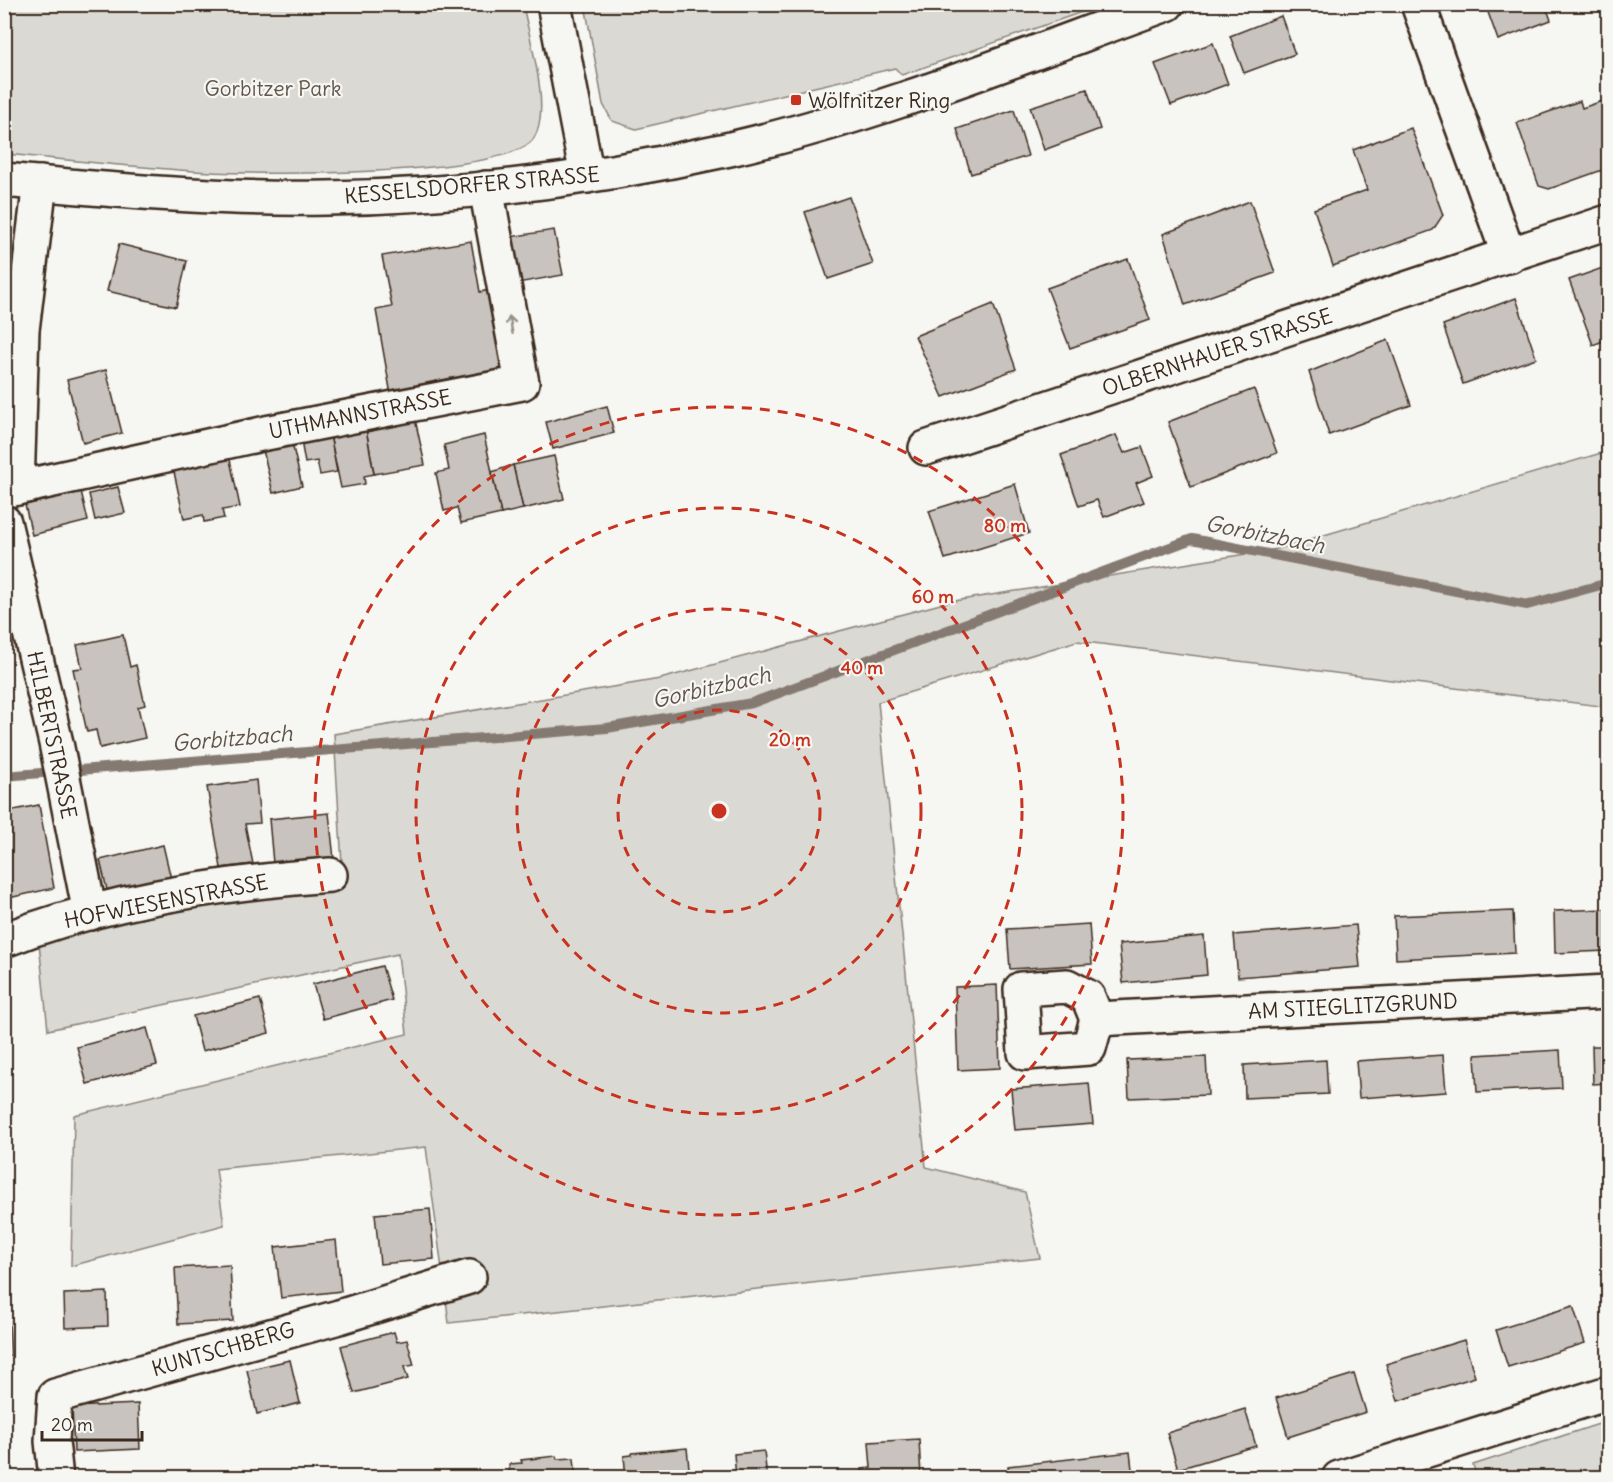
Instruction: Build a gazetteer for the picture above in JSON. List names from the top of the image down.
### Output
{
  "streets": {
    "street": [
      "KESSELSDORFER STRASSE",
      "OLBERNHAUER STRASSE",
      "UTHMANNSTRASSE",
      "HILBERTSTRASSE",
      "HOFWIESENSTRASSE",
      "AM STIEGLITZGRUND",
      "KUNTSCHBERG"
    ]
  },
  "crossings": [
    ["KESSELSDORFER STRASSE", "UTHMANNSTRASSE"],
    ["HILBERTSTRASSE", "HOFWIESENSTRASSE"]
  ],
  "water": ["Gorbitzbach"],
  "parks": ["Gorbitzer Park"],
  "places": {
    "transit": ["Wölfnitzer Ring"]
  },
  "scale_bar": "20 m",
  "rings": [
    "80 m",
    "60 m",
    "40 m",
    "20 m"
  ]
}
